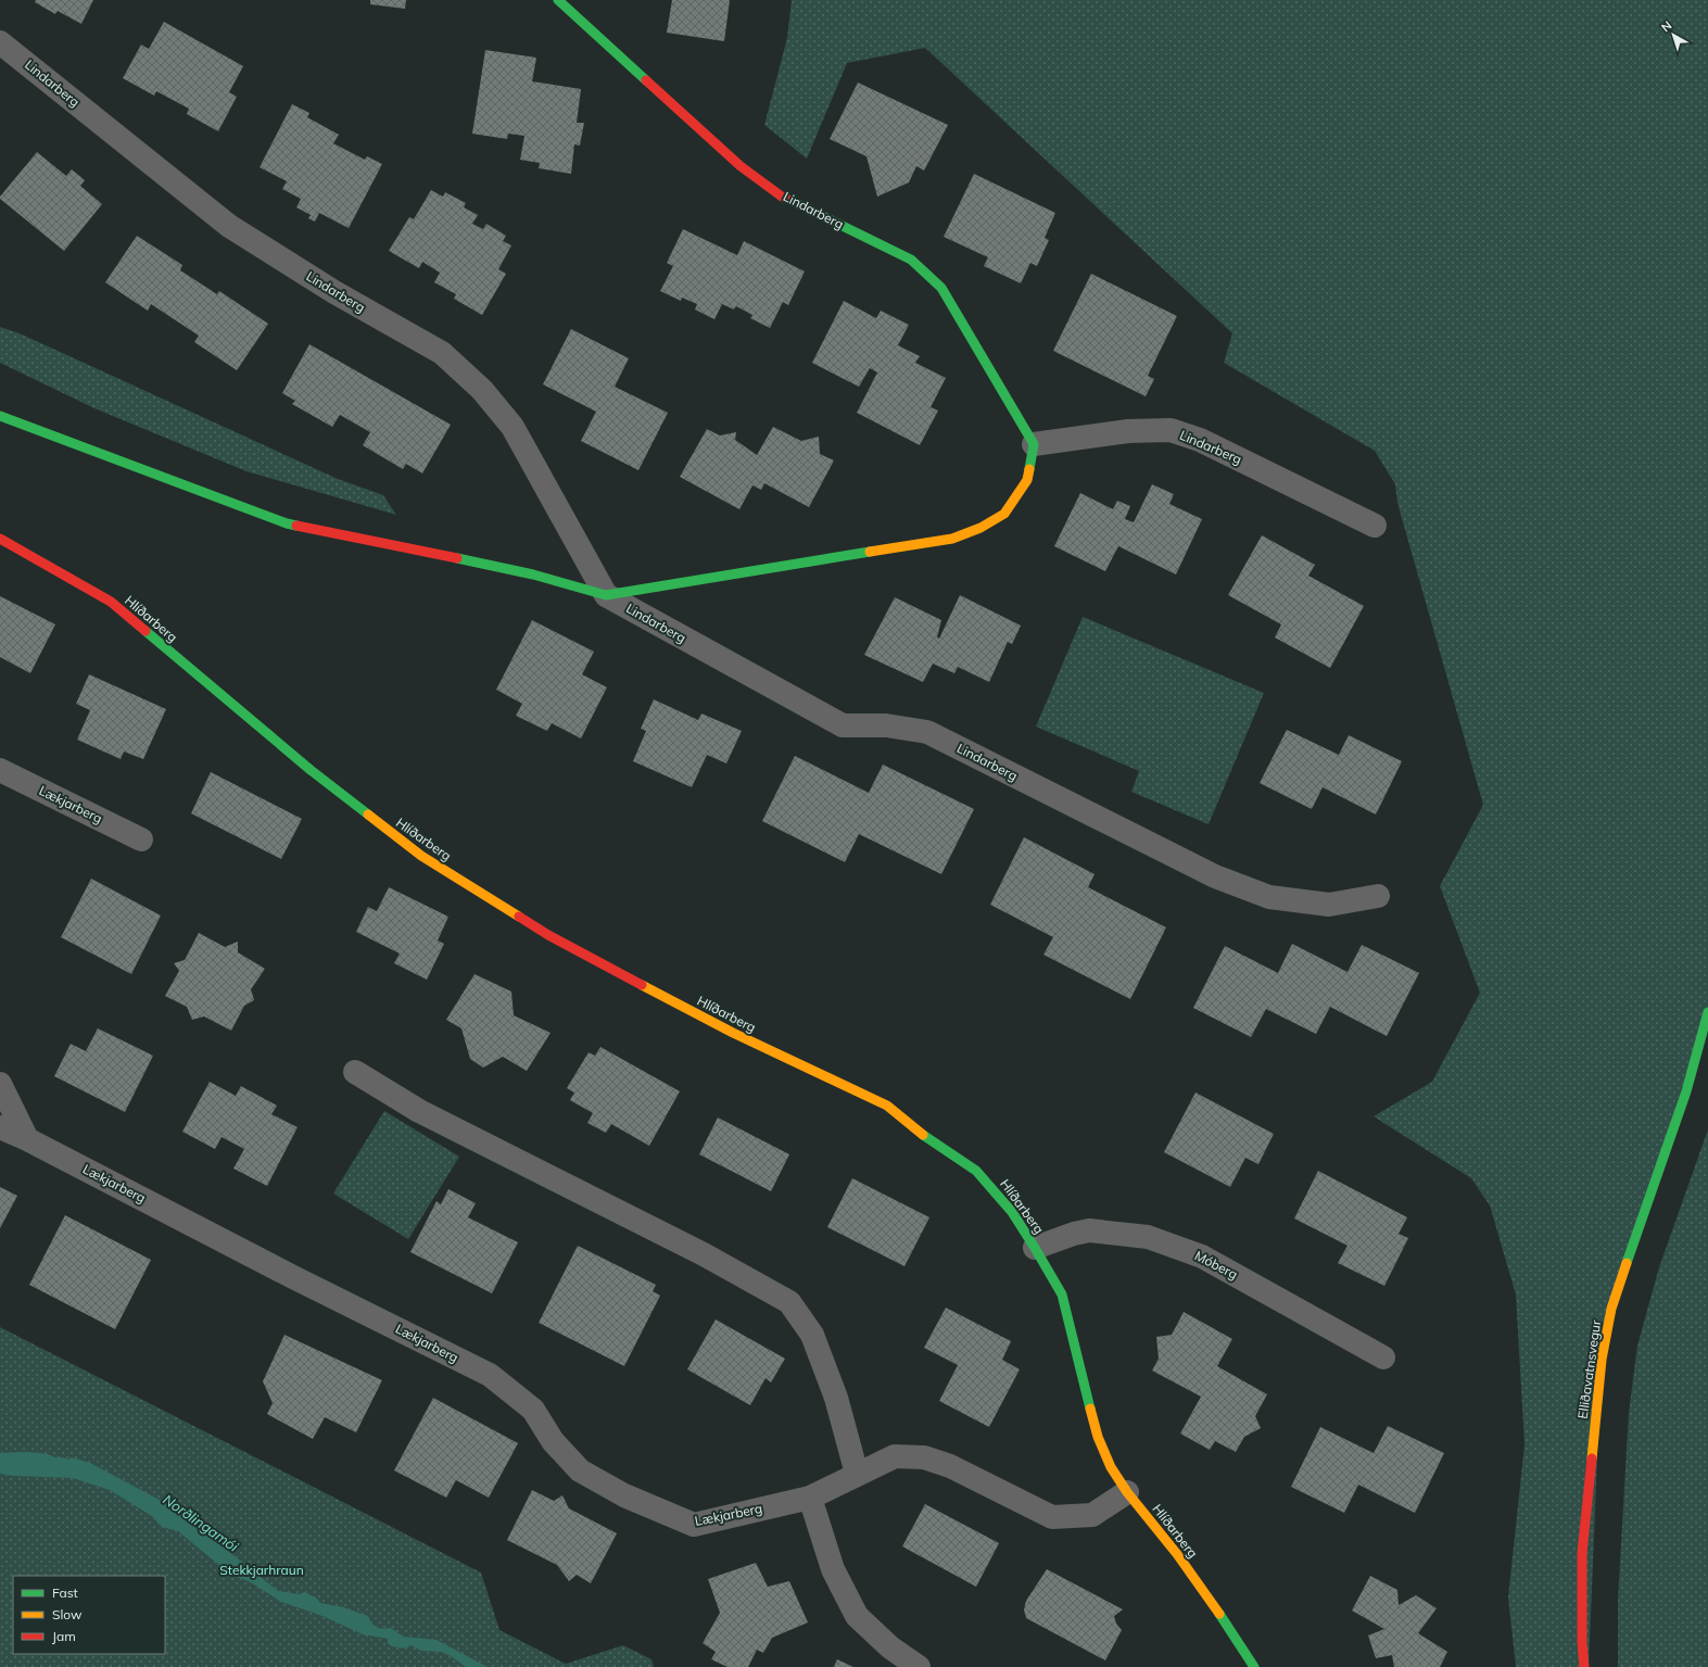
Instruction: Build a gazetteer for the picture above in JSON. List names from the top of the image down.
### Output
{
  "streets": {
    "street": [
      "Lindarberg",
      "Hlíðarberg",
      "Lækjarberg",
      "Móberg",
      "Elliðavatnsvegur"
    ]
  },
  "crossings": [
    ["Hlíðarberg", "Lækjarberg"],
    ["Hlíðarberg", "Móberg"]
  ],
  "water": ["Norðlingamói"],
  "parks": ["Stekkjarhraun"],
  "legend": ["Fast", "Slow", "Jam"],
  "north": "top left"
}
